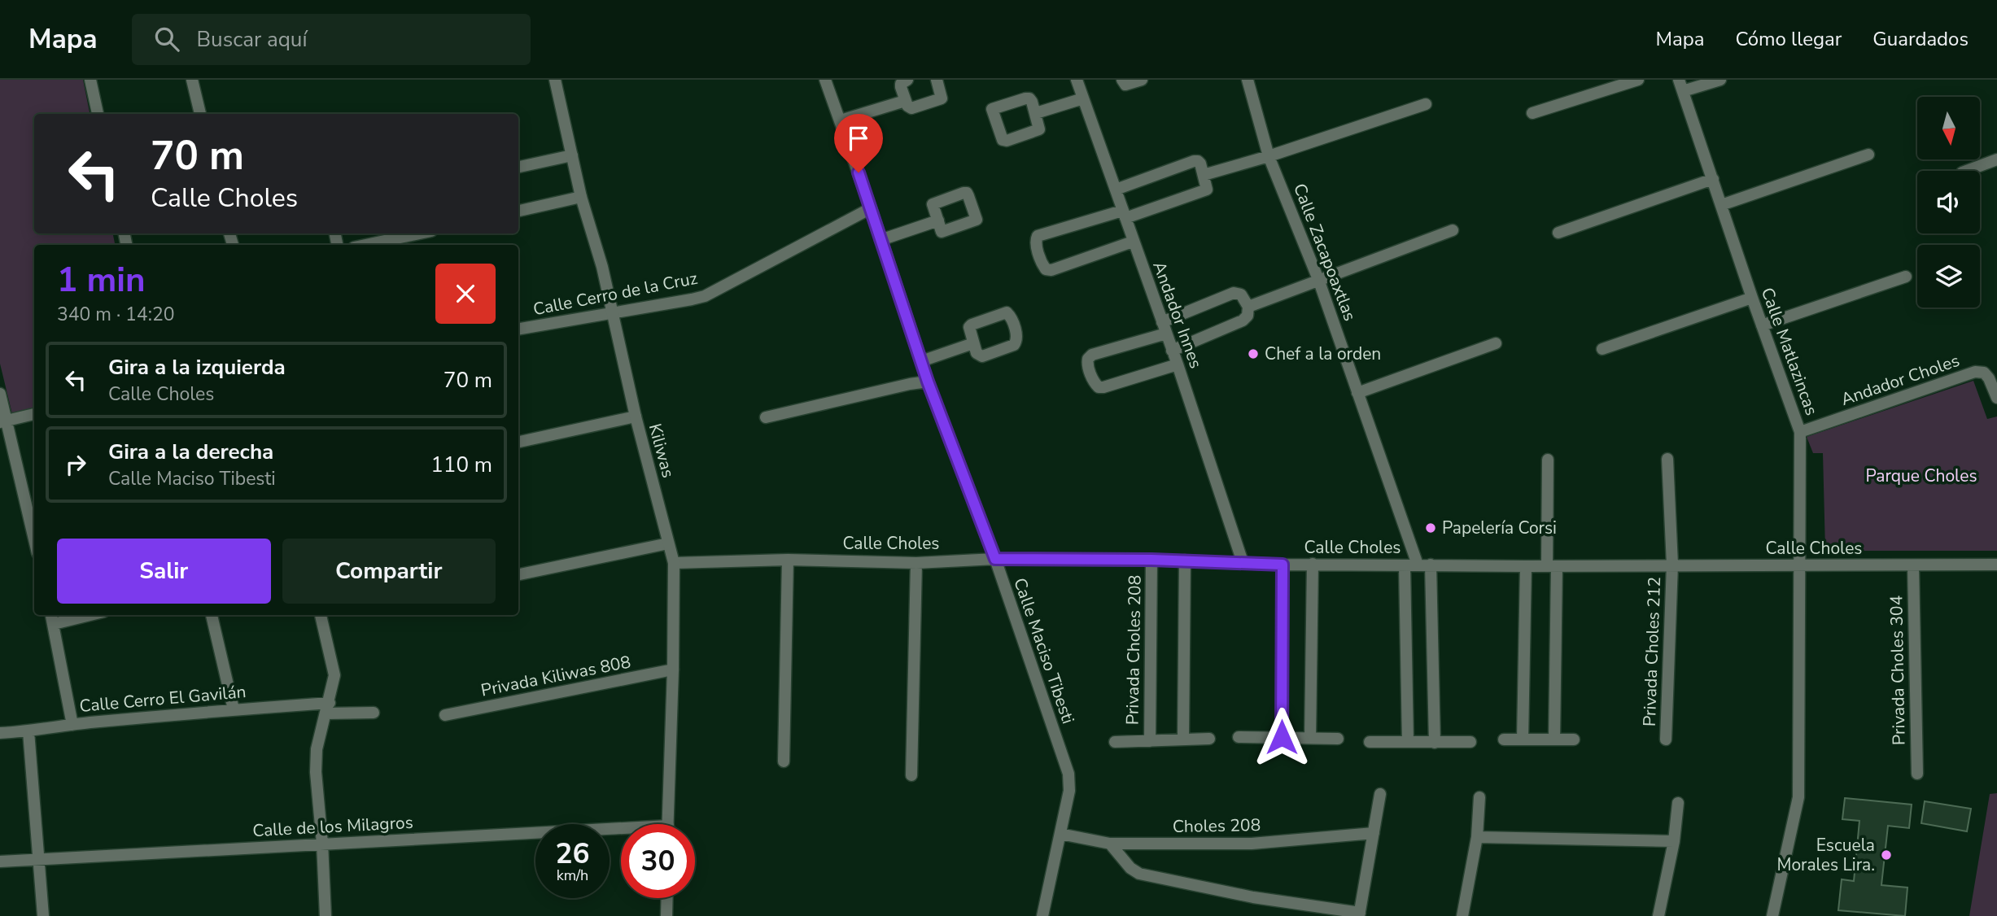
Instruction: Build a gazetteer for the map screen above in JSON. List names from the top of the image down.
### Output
{
  "streets": {
    "street": [
      "Calle Zacapoaxtlas",
      "Calle Cerro de la Cruz",
      "Andador Innes",
      "Calle Matlazincas",
      "Andador Choles",
      "Kiliwas",
      "Calle Choles",
      "Privada Choles 208",
      "Calle Maciso Tibesti",
      "Privada Choles 212",
      "Privada Choles 304",
      "Privada Kiliwas 808",
      "Calle Cerro El Gavilán",
      "Choles 208",
      "Calle de los Milagros"
    ]
  },
  "crossings": [
    ["Calle Zacapoaxtlas", "Calle Choles"],
    ["Calle Cerro de la Cruz", "Kiliwas"],
    ["Calle Cerro de la Cruz", "Calle Maciso Tibesti"],
    ["Andador Innes", "Calle Choles"],
    ["Calle Matlazincas", "Andador Choles"],
    ["Calle Matlazincas", "Calle Choles"],
    ["Kiliwas", "Calle Choles"],
    ["Kiliwas", "Privada Kiliwas 808"],
    ["Calle Choles", "Privada Choles 208"],
    ["Calle Choles", "Calle Maciso Tibesti"],
    ["Calle Choles", "Privada Choles 212"],
    ["Calle Choles", "Privada Choles 304"],
    ["Calle Maciso Tibesti", "Choles 208"]
  ],
  "parks": ["Parque Choles"],
  "places": ["Chef a la orden", "Papelería Corsi", "Escuela Morales Lira."],
  "north": "bottom",
  "page": {
    "header": "Mapa",
    "search": "Buscar aquí",
    "nav": ["Mapa", "Cómo llegar", "Guardados"],
    "turn": ["70 m", "Calle Choles"],
    "heading": ["1 min", "340 m · 14:20"],
    "list": [
      {
        "name": "Gira a la izquierda",
        "note": "Calle Choles",
        "value": "70 m"
      },
      {
        "name": "Gira a la derecha",
        "note": "Calle Maciso Tibesti",
        "value": "110 m"
      }
    ],
    "buttons": ["Salir", "Compartir"],
    "speed": "26 km/h",
    "limit": "30"
  }
}
